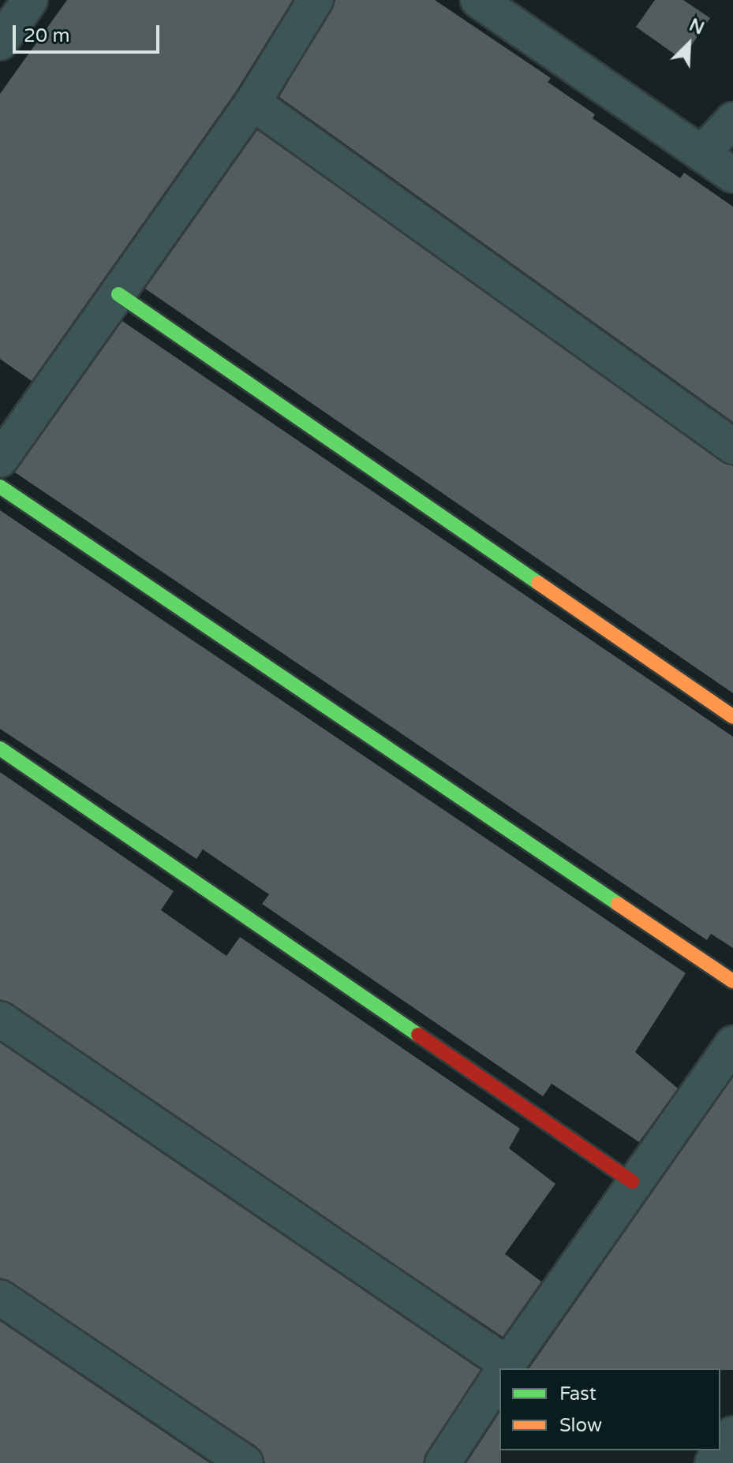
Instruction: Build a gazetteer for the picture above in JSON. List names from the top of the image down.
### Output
{
  "legend": ["Fast", "Slow"],
  "scale_bar": "20 m",
  "north": "top right"
}
